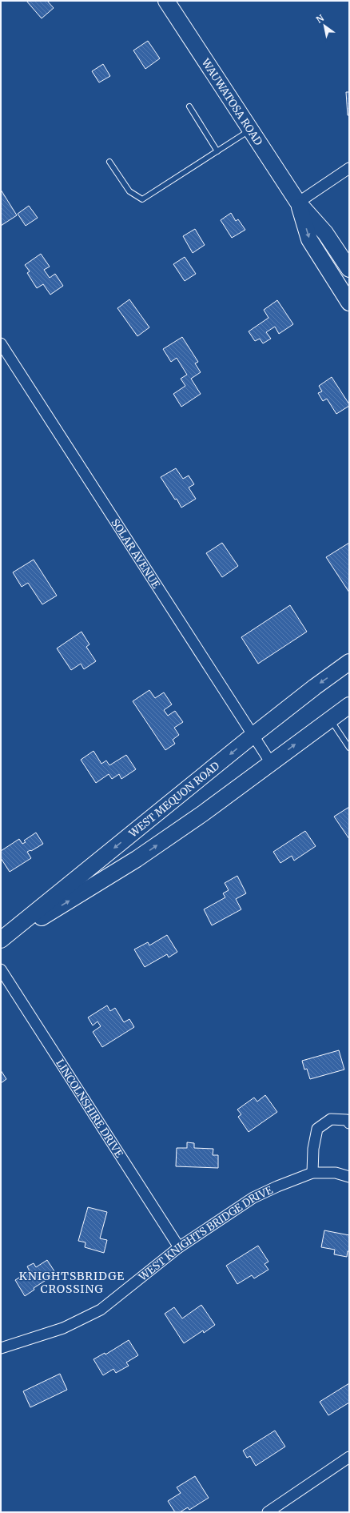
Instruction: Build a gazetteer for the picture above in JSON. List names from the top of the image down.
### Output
{
  "streets": {
    "main road": ["WAUWATOSA ROAD", "WEST MEQUON ROAD"],
    "street": ["SOLAR AVENUE", "LINCOLNSHIRE DRIVE", "WEST KNIGHTS BRIDGE DRIVE"]
  },
  "crossings": [
    ["SOLAR AVENUE", "WEST MEQUON ROAD"],
    ["LINCOLNSHIRE DRIVE", "WEST KNIGHTS BRIDGE DRIVE"]
  ],
  "districts": ["KNIGHTSBRIDGE CROSSING"],
  "north": "top left"
}
